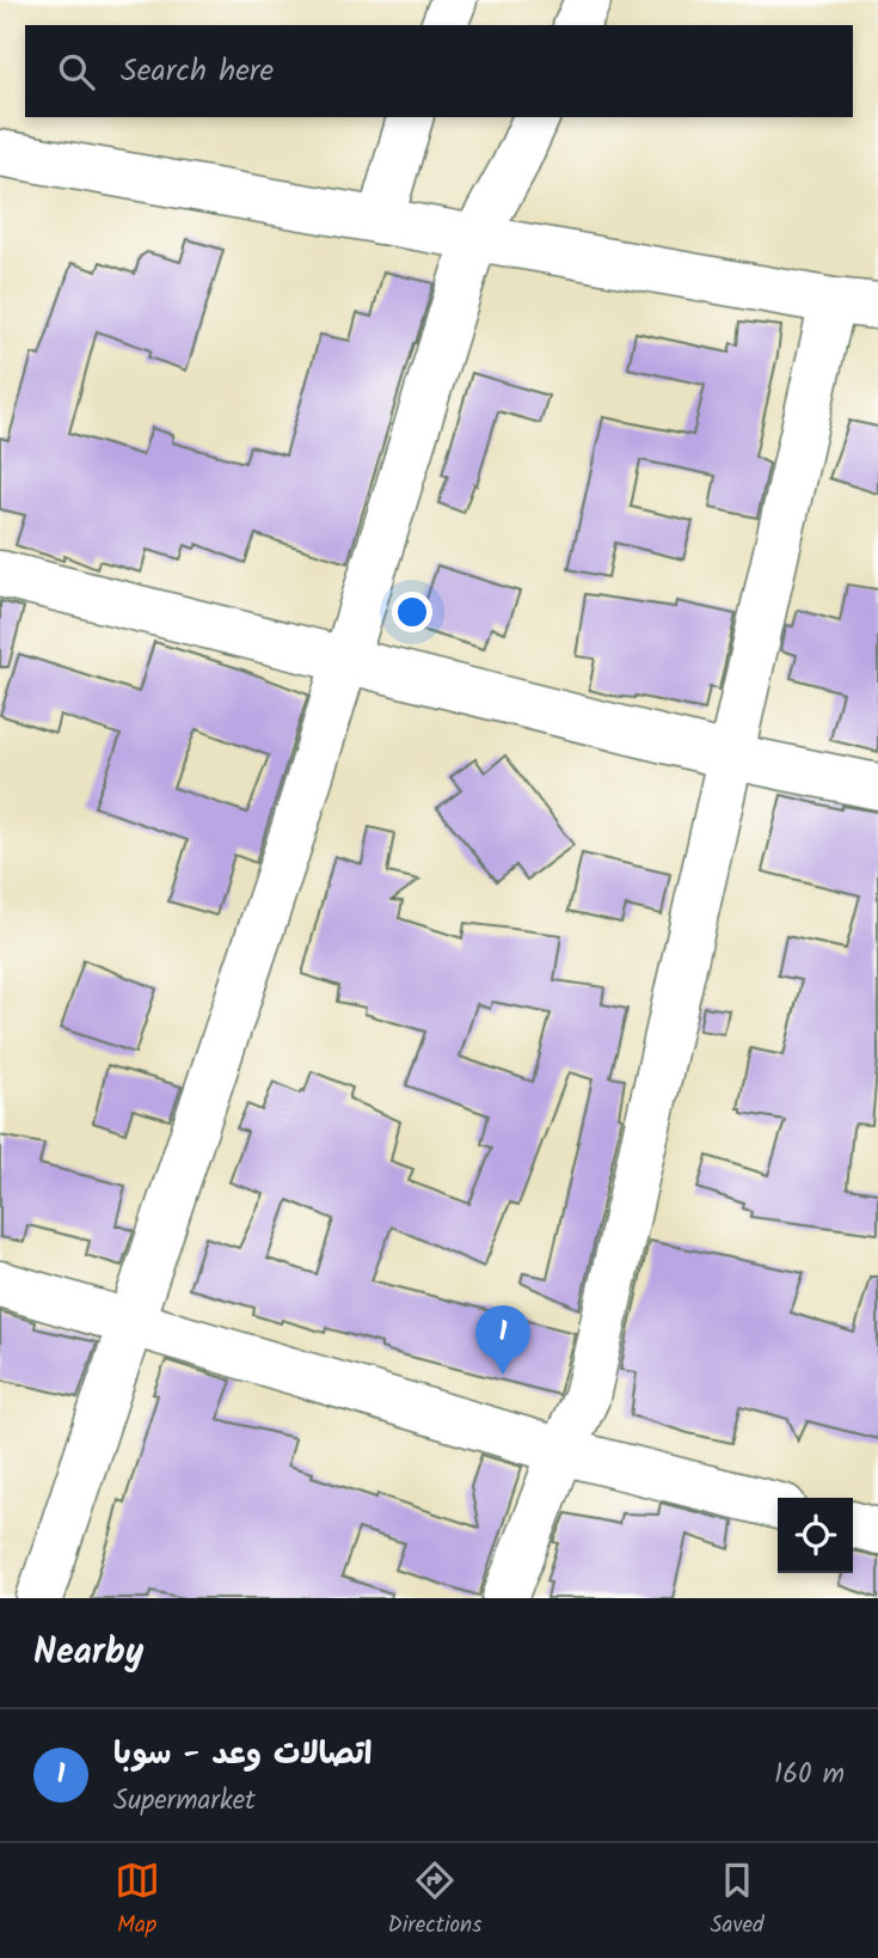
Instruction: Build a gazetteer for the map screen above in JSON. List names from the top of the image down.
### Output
{
  "page": {
    "search": "Search here",
    "pins": "1",
    "heading": "Nearby",
    "list": [
      {
        "mark": "1",
        "name": "اتصالات وعد - سوبا",
        "note": "Supermarket",
        "value": "160 m"
      }
    ],
    "nav": ["Map", "Directions", "Saved"]
  }
}
